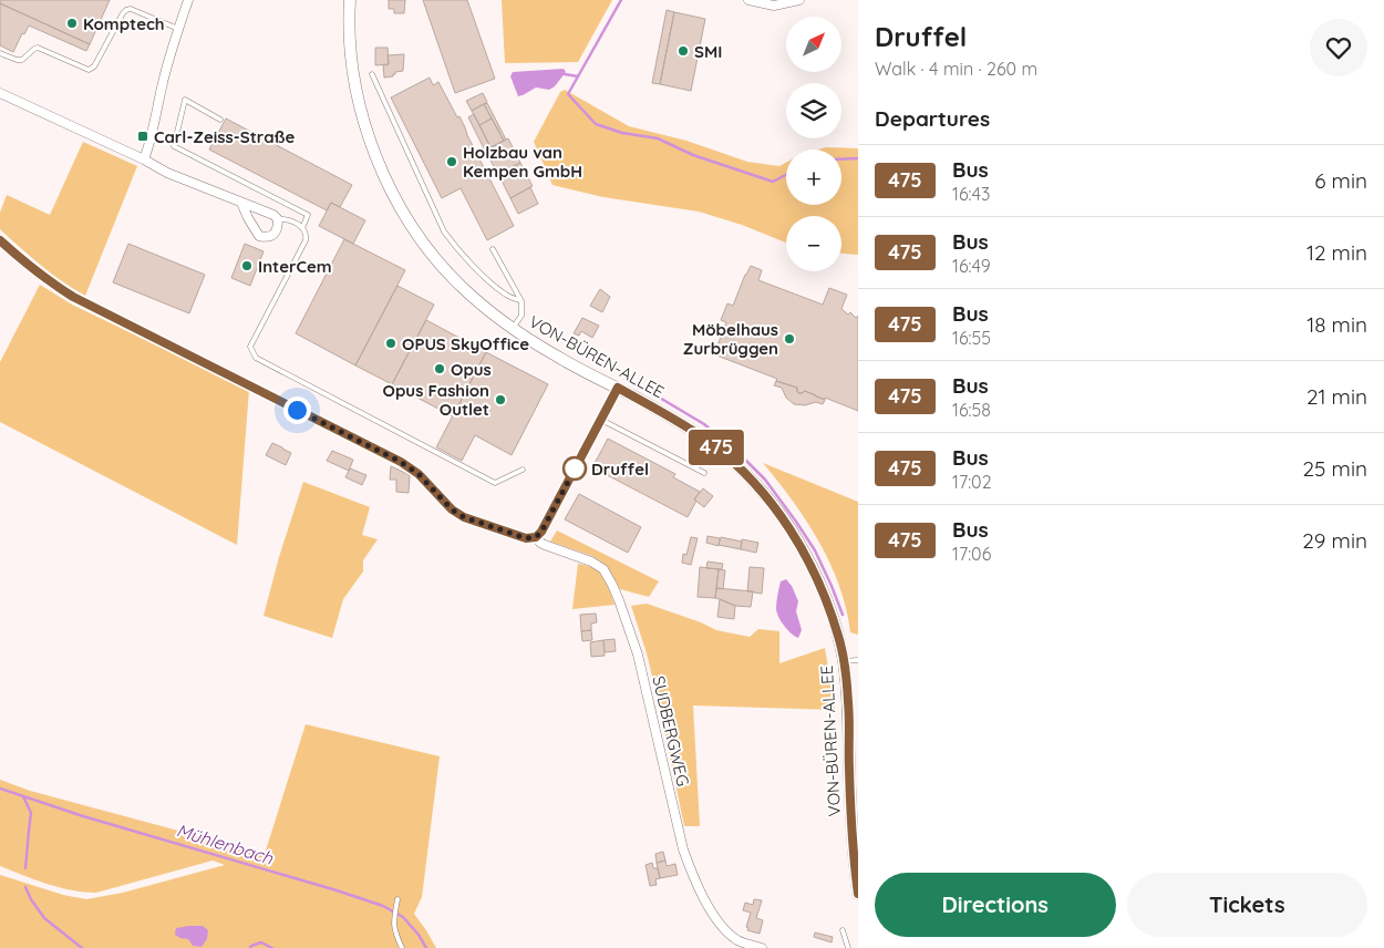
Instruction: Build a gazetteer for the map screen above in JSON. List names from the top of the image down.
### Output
{
  "streets": {
    "street": ["VON-BÜREN-ALLEE", "SUDBERGWEG"]
  },
  "water": ["Mühlenbach"],
  "places": {
    "other": [
      "Komptech",
      "SMI",
      "Holzbau van Kempen GmbH",
      "InterCem",
      "Möbelhaus Zurbrüggen",
      "OPUS SkyOffice",
      "Opus",
      "Opus Fashion Outlet",
      "Druffel"
    ],
    "transit": ["Carl-Zeiss-Straße"]
  },
  "lines": ["bus line 475"],
  "north": "top right",
  "page": {
    "on_map": "475",
    "heading": [
      ["Druffel", "Walk · 4 min · 260 m"],
      "Departures"
    ],
    "map_buttons": ["+", "−"],
    "list": [
      {
        "mark": "475",
        "name": "Bus",
        "note": "16:43",
        "value": "6 min"
      },
      {
        "mark": "475",
        "name": "Bus",
        "note": "16:49",
        "value": "12 min"
      },
      {
        "mark": "475",
        "name": "Bus",
        "note": "16:55",
        "value": "18 min"
      },
      {
        "mark": "475",
        "name": "Bus",
        "note": "16:58",
        "value": "21 min"
      },
      {
        "mark": "475",
        "name": "Bus",
        "note": "17:02",
        "value": "25 min"
      },
      {
        "mark": "475",
        "name": "Bus",
        "note": "17:06",
        "value": "29 min"
      }
    ],
    "buttons": ["Directions", "Tickets"]
  }
}
